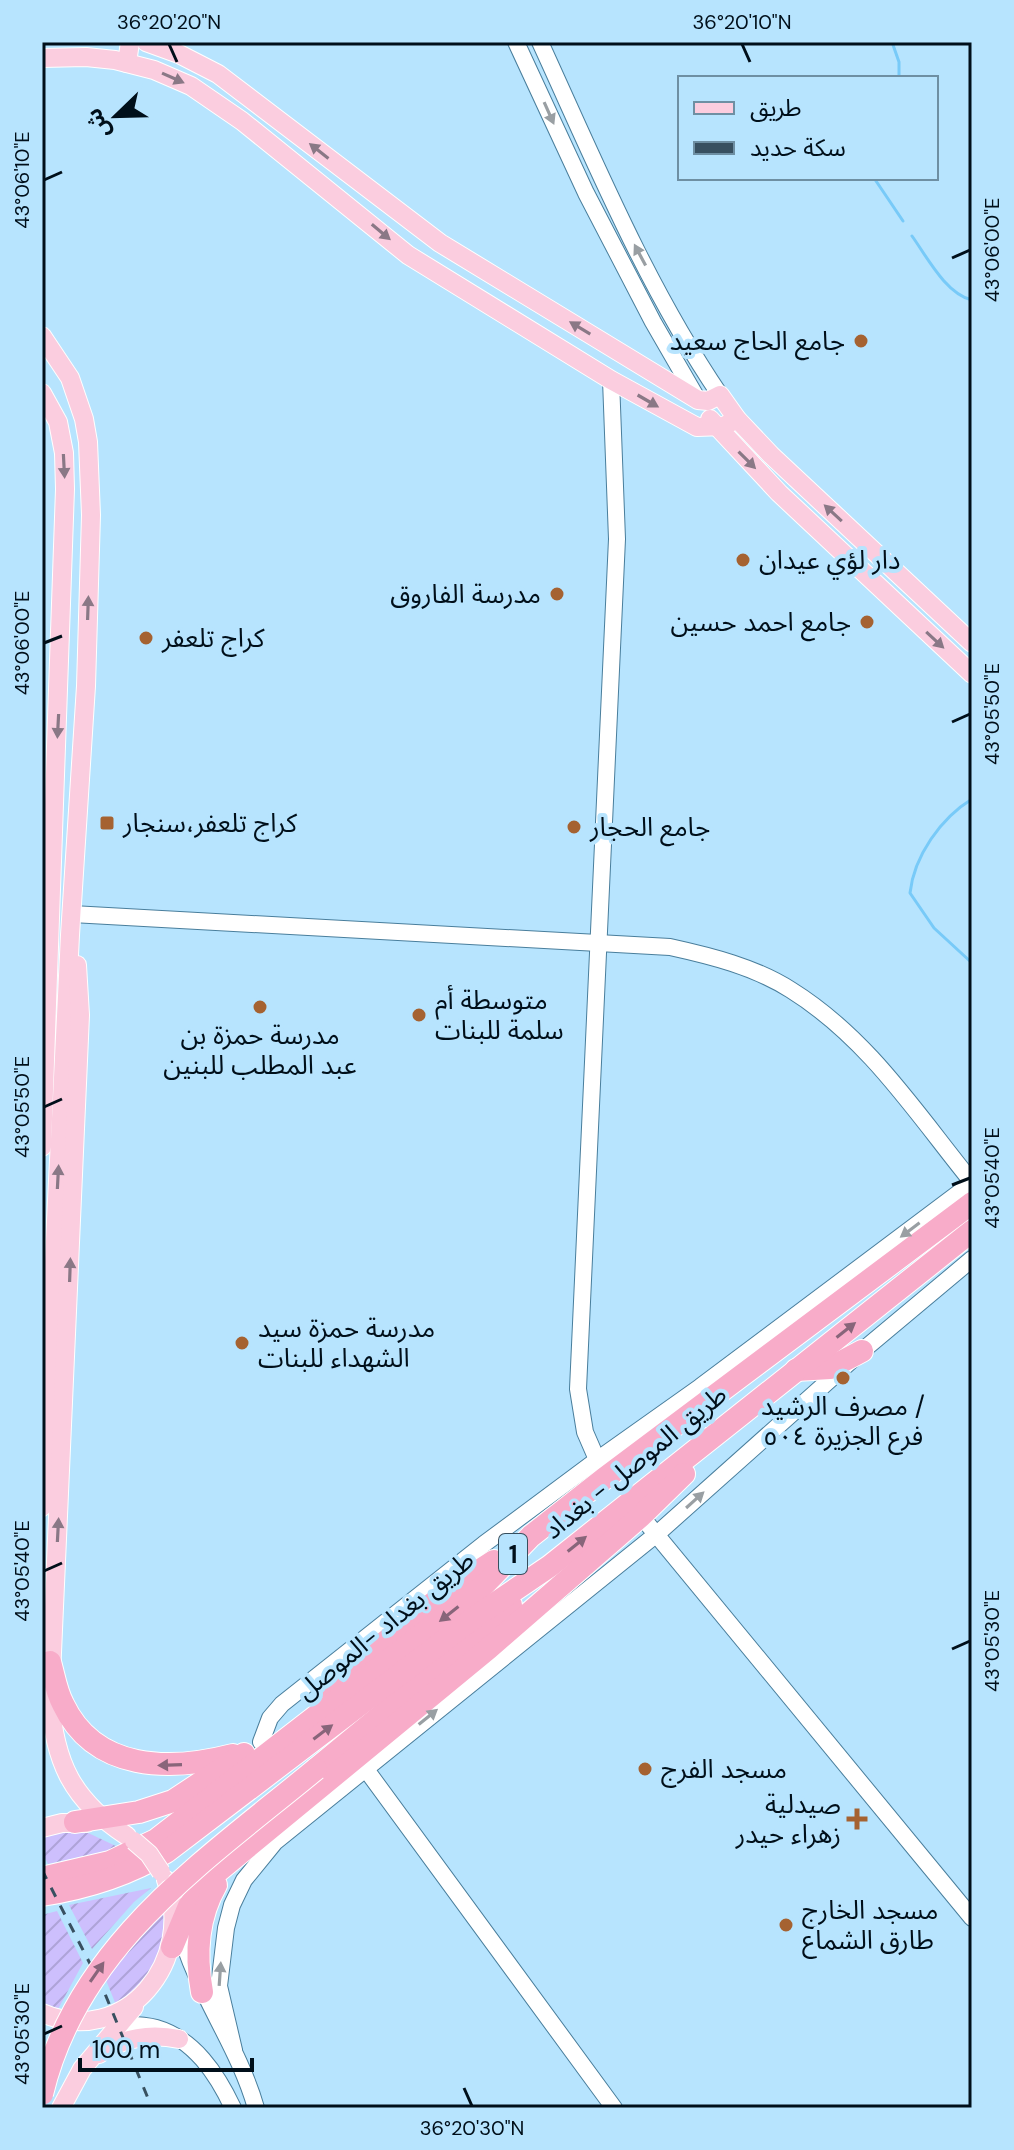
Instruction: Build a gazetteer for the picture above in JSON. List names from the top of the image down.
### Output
{
  "streets": {
    "highway": ["طريق الموصل - بغداد", "1", "طريق بغداد -الموصل"]
  },
  "places": {
    "other": [
      "جامع الحاج سعيد",
      "دار لؤي عيدان",
      "مدرسة الفاروق",
      "جامع احمد حسين",
      "كراج تلعفر",
      "جامع الحجار",
      "مدرسة حمزة بن عبد المطلب للبنين",
      "متوسطة أم سلمة للبنات",
      "مدرسة حمزة سيد الشهداء للبنات",
      "مصرف الرشيد / فرع الجزيرة ٥٠٤",
      "مسجد الفرج",
      "مسجد الخارج طارق الشماع"
    ],
    "transit": ["كراج تلعفر،سنجار"],
    "health": ["صيدلية زهراء حيدر"]
  },
  "legend": ["طريق", "سكة حديد"],
  "scale_bar": "100 m",
  "north": "bottom left",
  "coordinates": [
    "36°20'20\"N",
    "36°20'10\"N",
    "43°06'10\"E",
    "43°06'00\"E",
    "43°05'50\"E",
    "43°05'40\"E",
    "43°05'30\"E",
    "36°20'30\"N"
  ]
}
